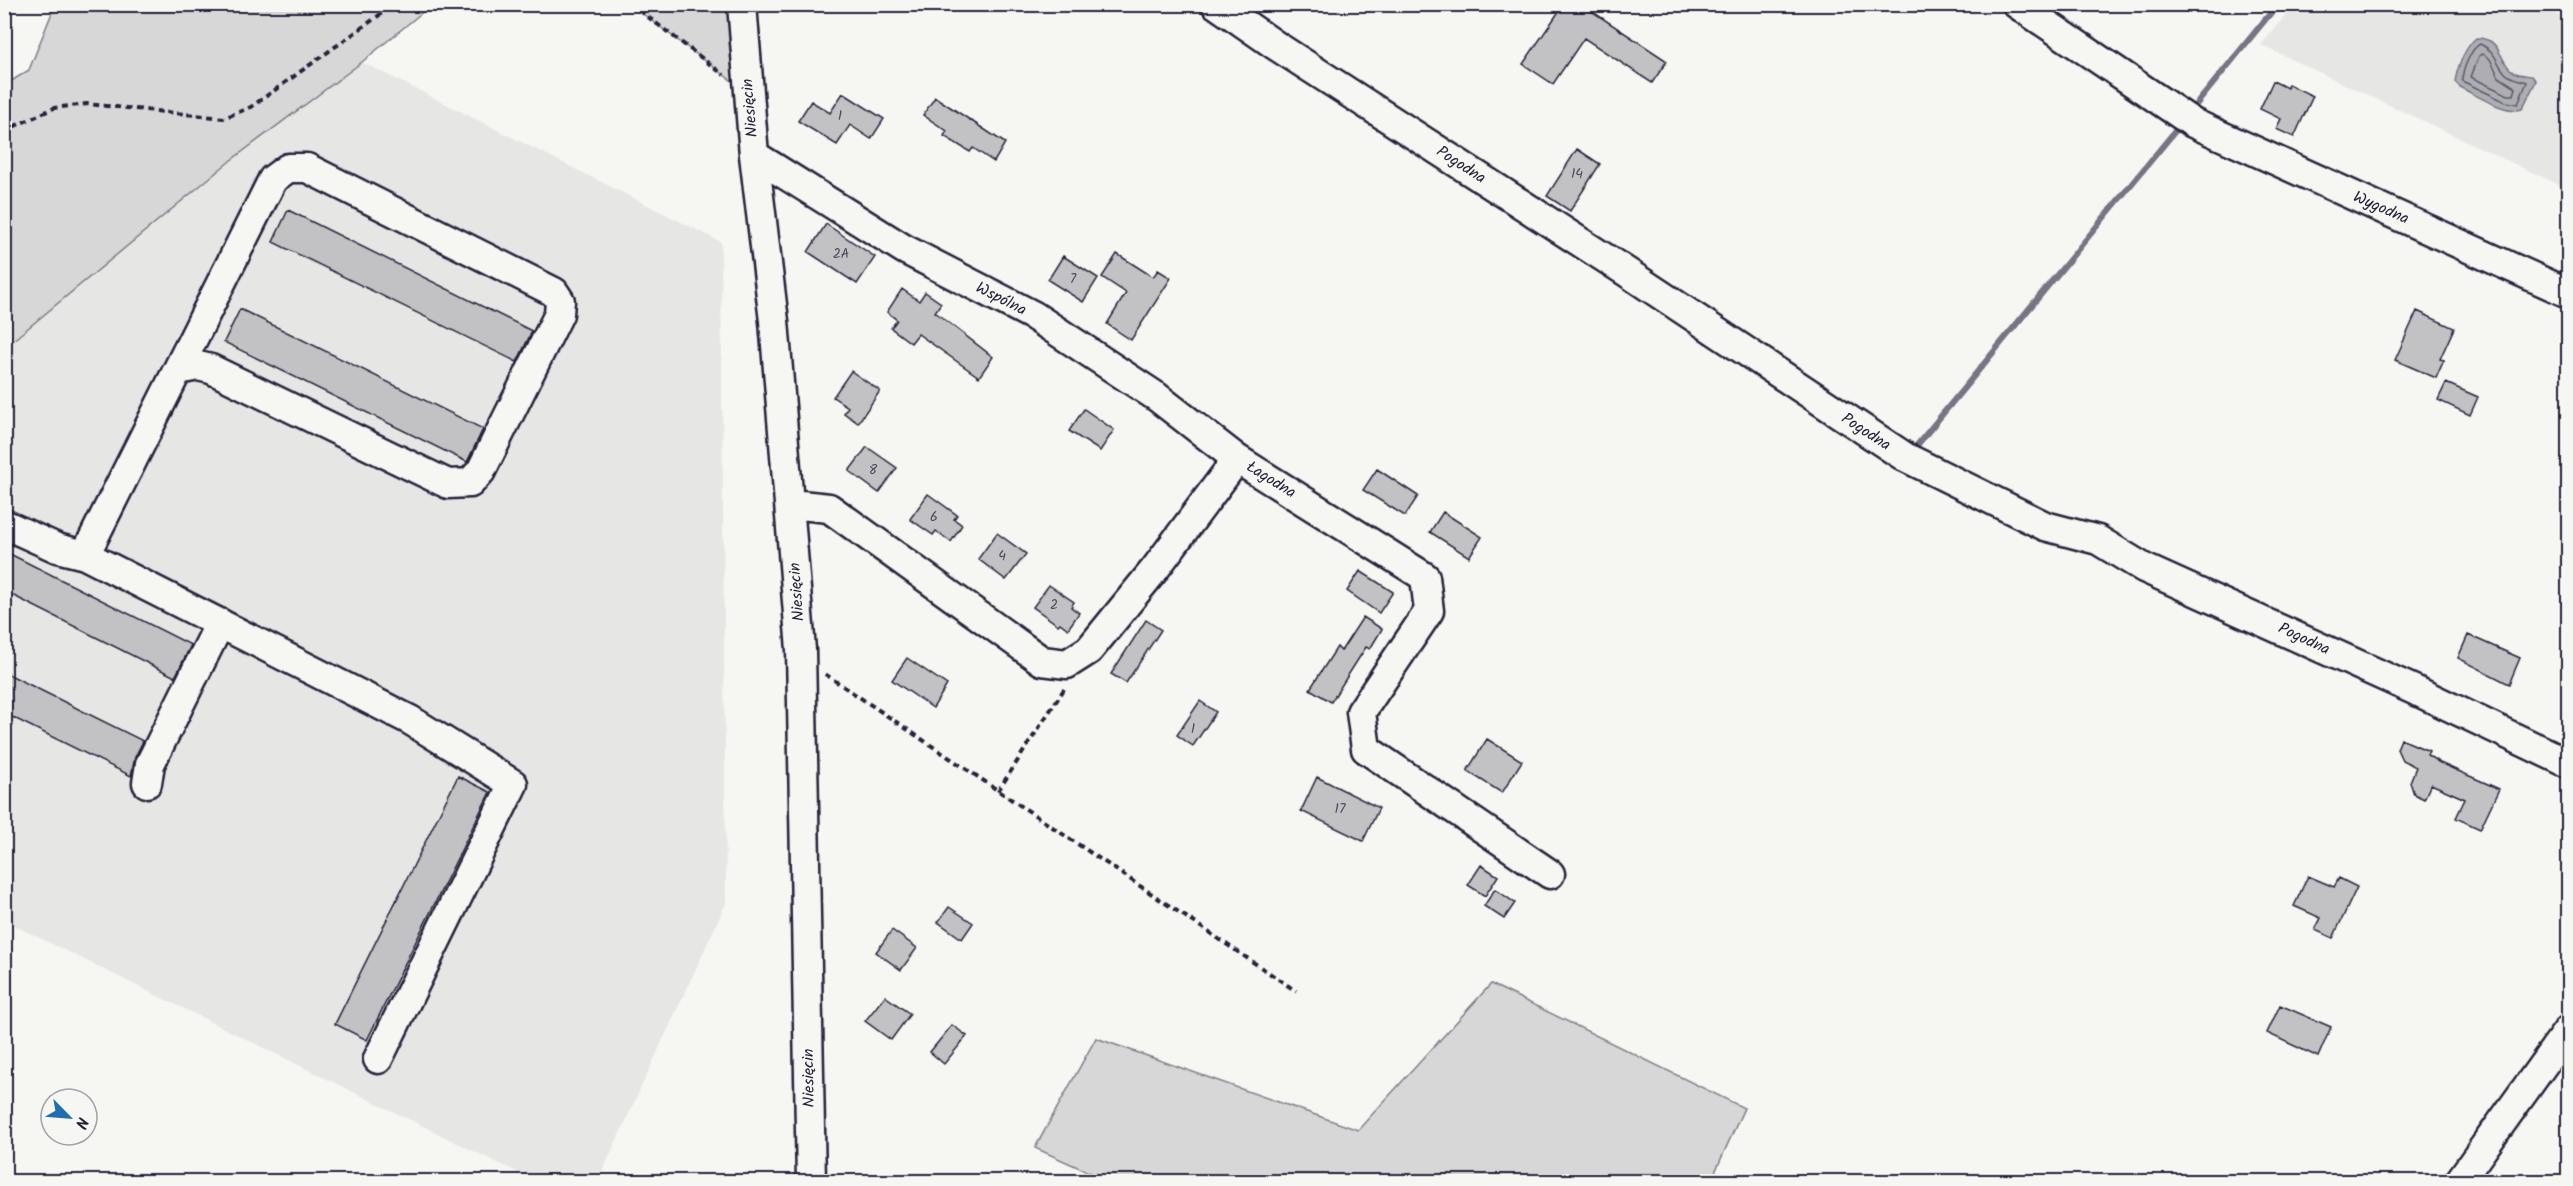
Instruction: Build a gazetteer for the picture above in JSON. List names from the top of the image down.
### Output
{
  "streets": {
    "street": [
      "Niesięcin",
      "Pogodna",
      "Wygodna",
      "Wspólna",
      "Łagodna"
    ]
  },
  "crossings": [
    ["Niesięcin", "Wspólna"],
    ["Wspólna", "Łagodna"]
  ],
  "house_numbers": [
    "1",
    "14",
    "2A",
    "7",
    "8",
    "6",
    "4",
    "2",
    "1",
    "17"
  ],
  "north": "bottom right"
}
